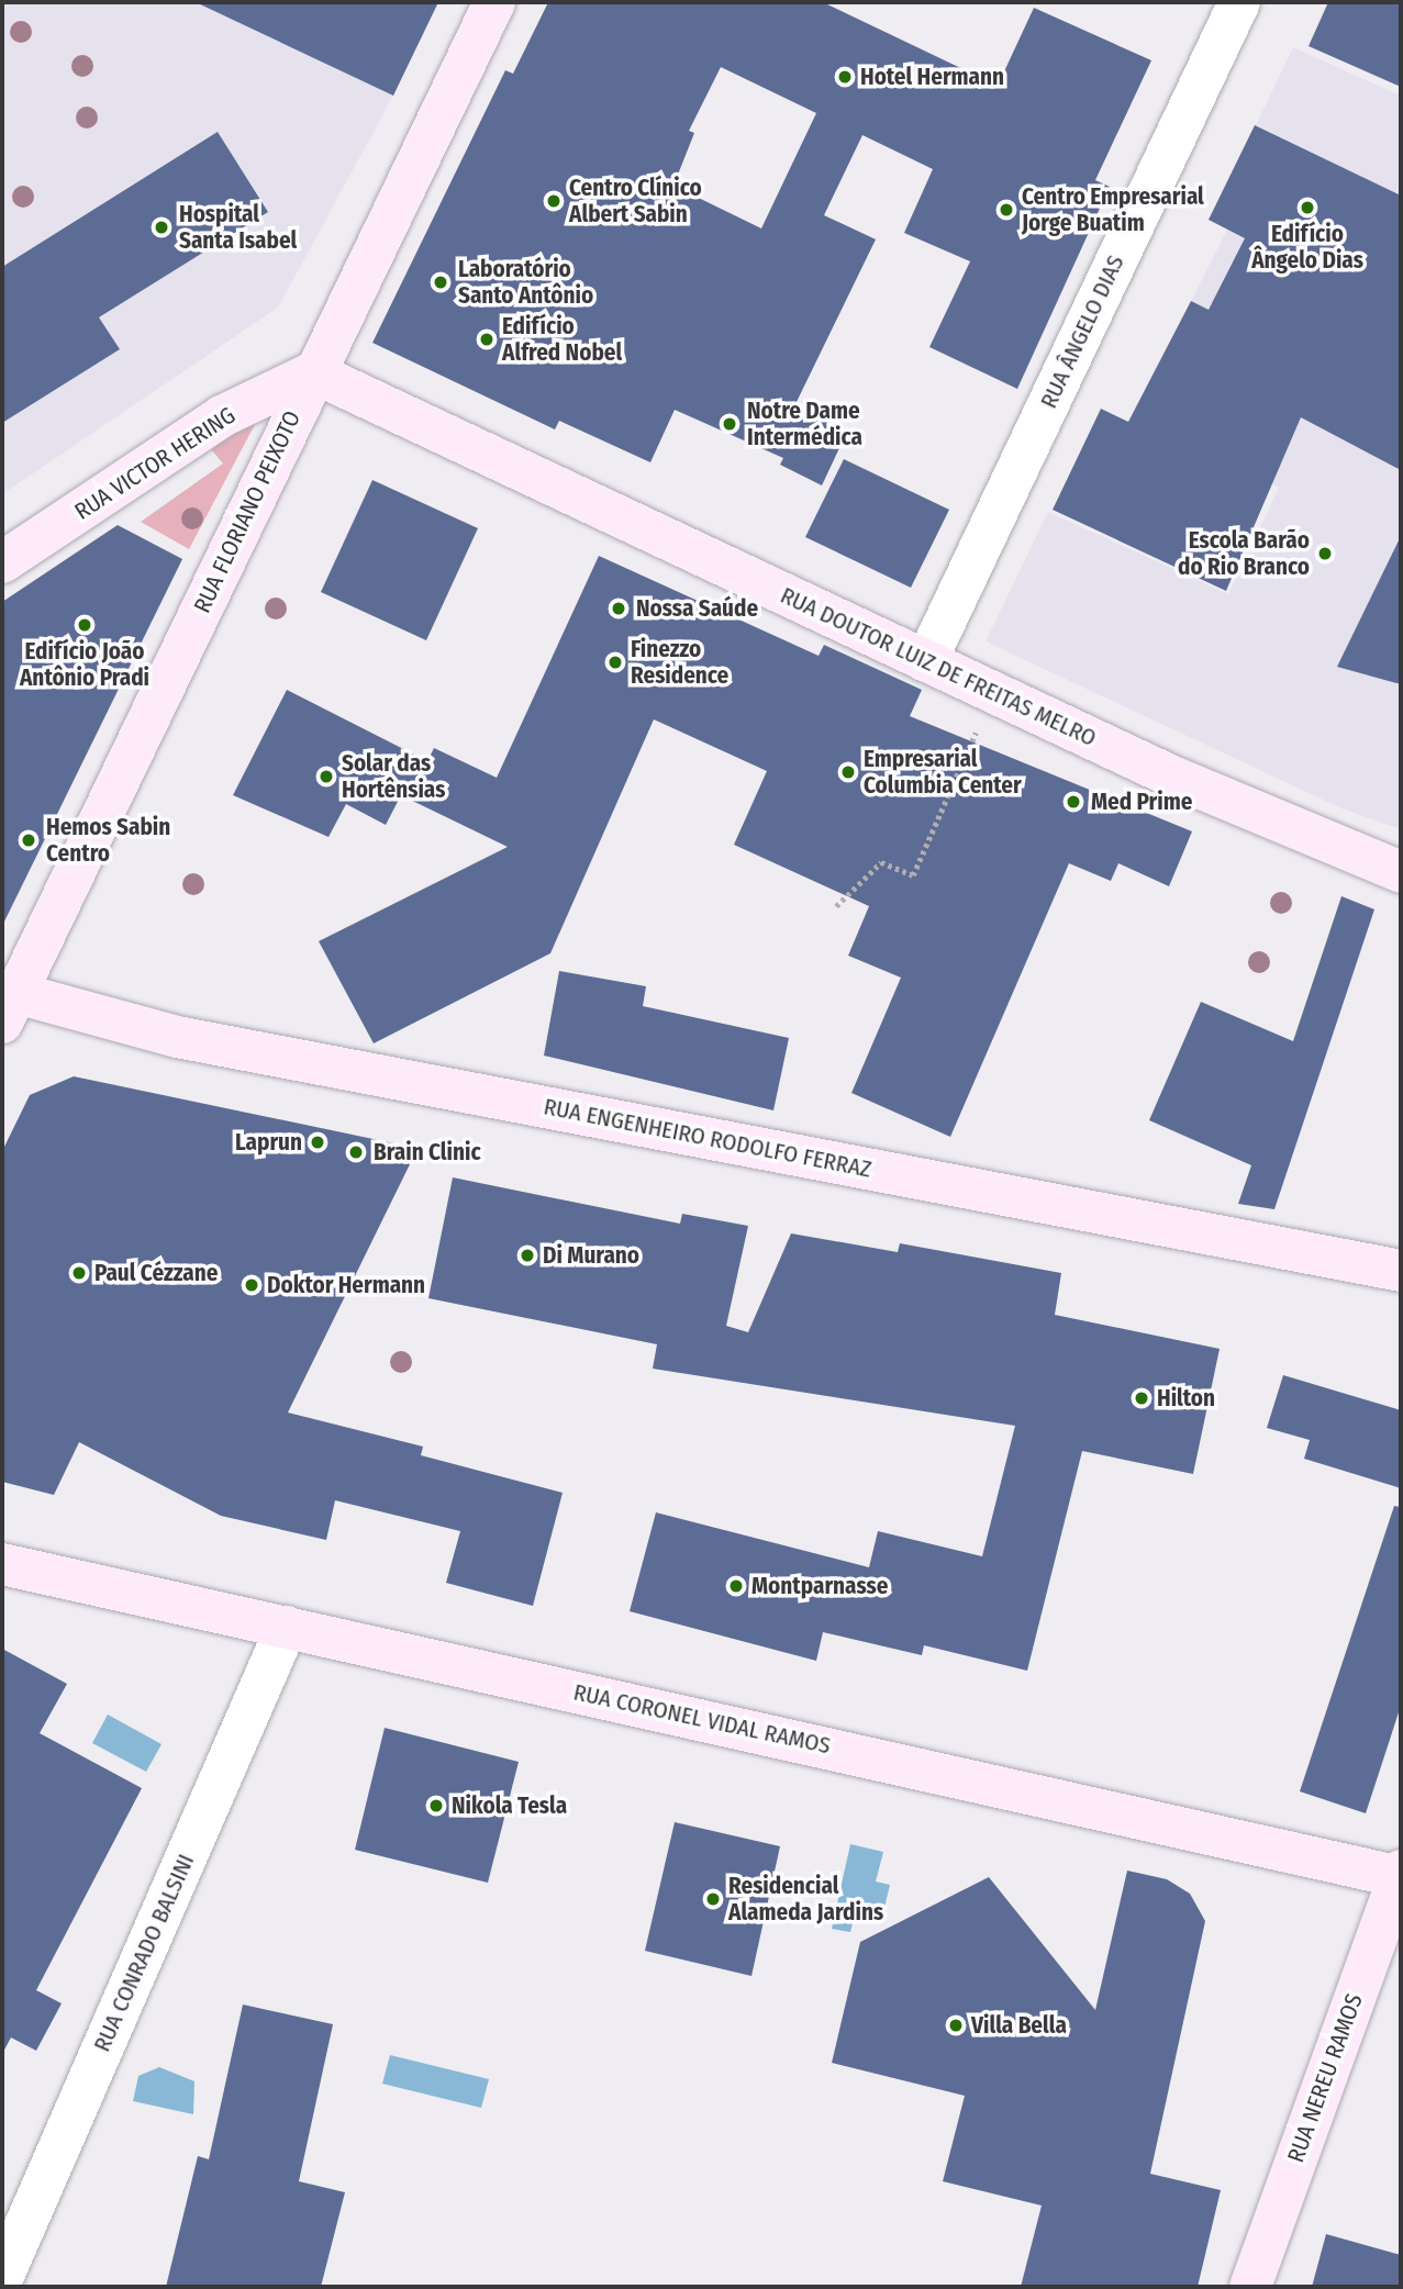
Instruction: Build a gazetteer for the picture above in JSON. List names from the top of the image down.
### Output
{
  "streets": {
    "street": [
      "RUA ÂNGELO DIAS",
      "RUA VICTOR HERING",
      "RUA FLORIANO PEIXOTO",
      "RUA DOUTOR LUIZ DE FREITAS MELRO",
      "RUA ENGENHEIRO RODOLFO FERRAZ",
      "RUA CORONEL VIDAL RAMOS",
      "RUA CONRADO BALSINI",
      "RUA NEREU RAMOS"
    ]
  },
  "crossings": [
    ["RUA ÂNGELO DIAS", "RUA DOUTOR LUIZ DE FREITAS MELRO"],
    ["RUA VICTOR HERING", "RUA FLORIANO PEIXOTO"],
    ["RUA VICTOR HERING", "RUA DOUTOR LUIZ DE FREITAS MELRO"],
    ["RUA FLORIANO PEIXOTO", "RUA DOUTOR LUIZ DE FREITAS MELRO"],
    ["RUA FLORIANO PEIXOTO", "RUA ENGENHEIRO RODOLFO FERRAZ"],
    ["RUA CORONEL VIDAL RAMOS", "RUA CONRADO BALSINI"],
    ["RUA CORONEL VIDAL RAMOS", "RUA NEREU RAMOS"]
  ],
  "places": [
    "Hotel Hermann",
    "Centro Clínico Albert Sabin",
    "Edifício Ângelo Dias",
    "Centro Empresarial Jorge Buatim",
    "Hospital Santa Isabel",
    "Laboratório Santo Antônio",
    "Edifício Alfred Nobel",
    "Notre Dame Intermédica",
    "Escola Barão do Rio Branco",
    "Nossa Saúde",
    "Edifício João Antônio Pradi",
    "Finezzo Residence",
    "Empresarial Columbia Center",
    "Solar das Hortênsias",
    "Med Prime",
    "Hemos Sabin Centro",
    "Laprun",
    "Brain Clinic",
    "Di Murano",
    "Paul Cézzane",
    "Doktor Hermann",
    "Hilton",
    "Montparnasse",
    "Nikola Tesla",
    "Residencial Alameda Jardins",
    "Villa Bella"
  ]
}
